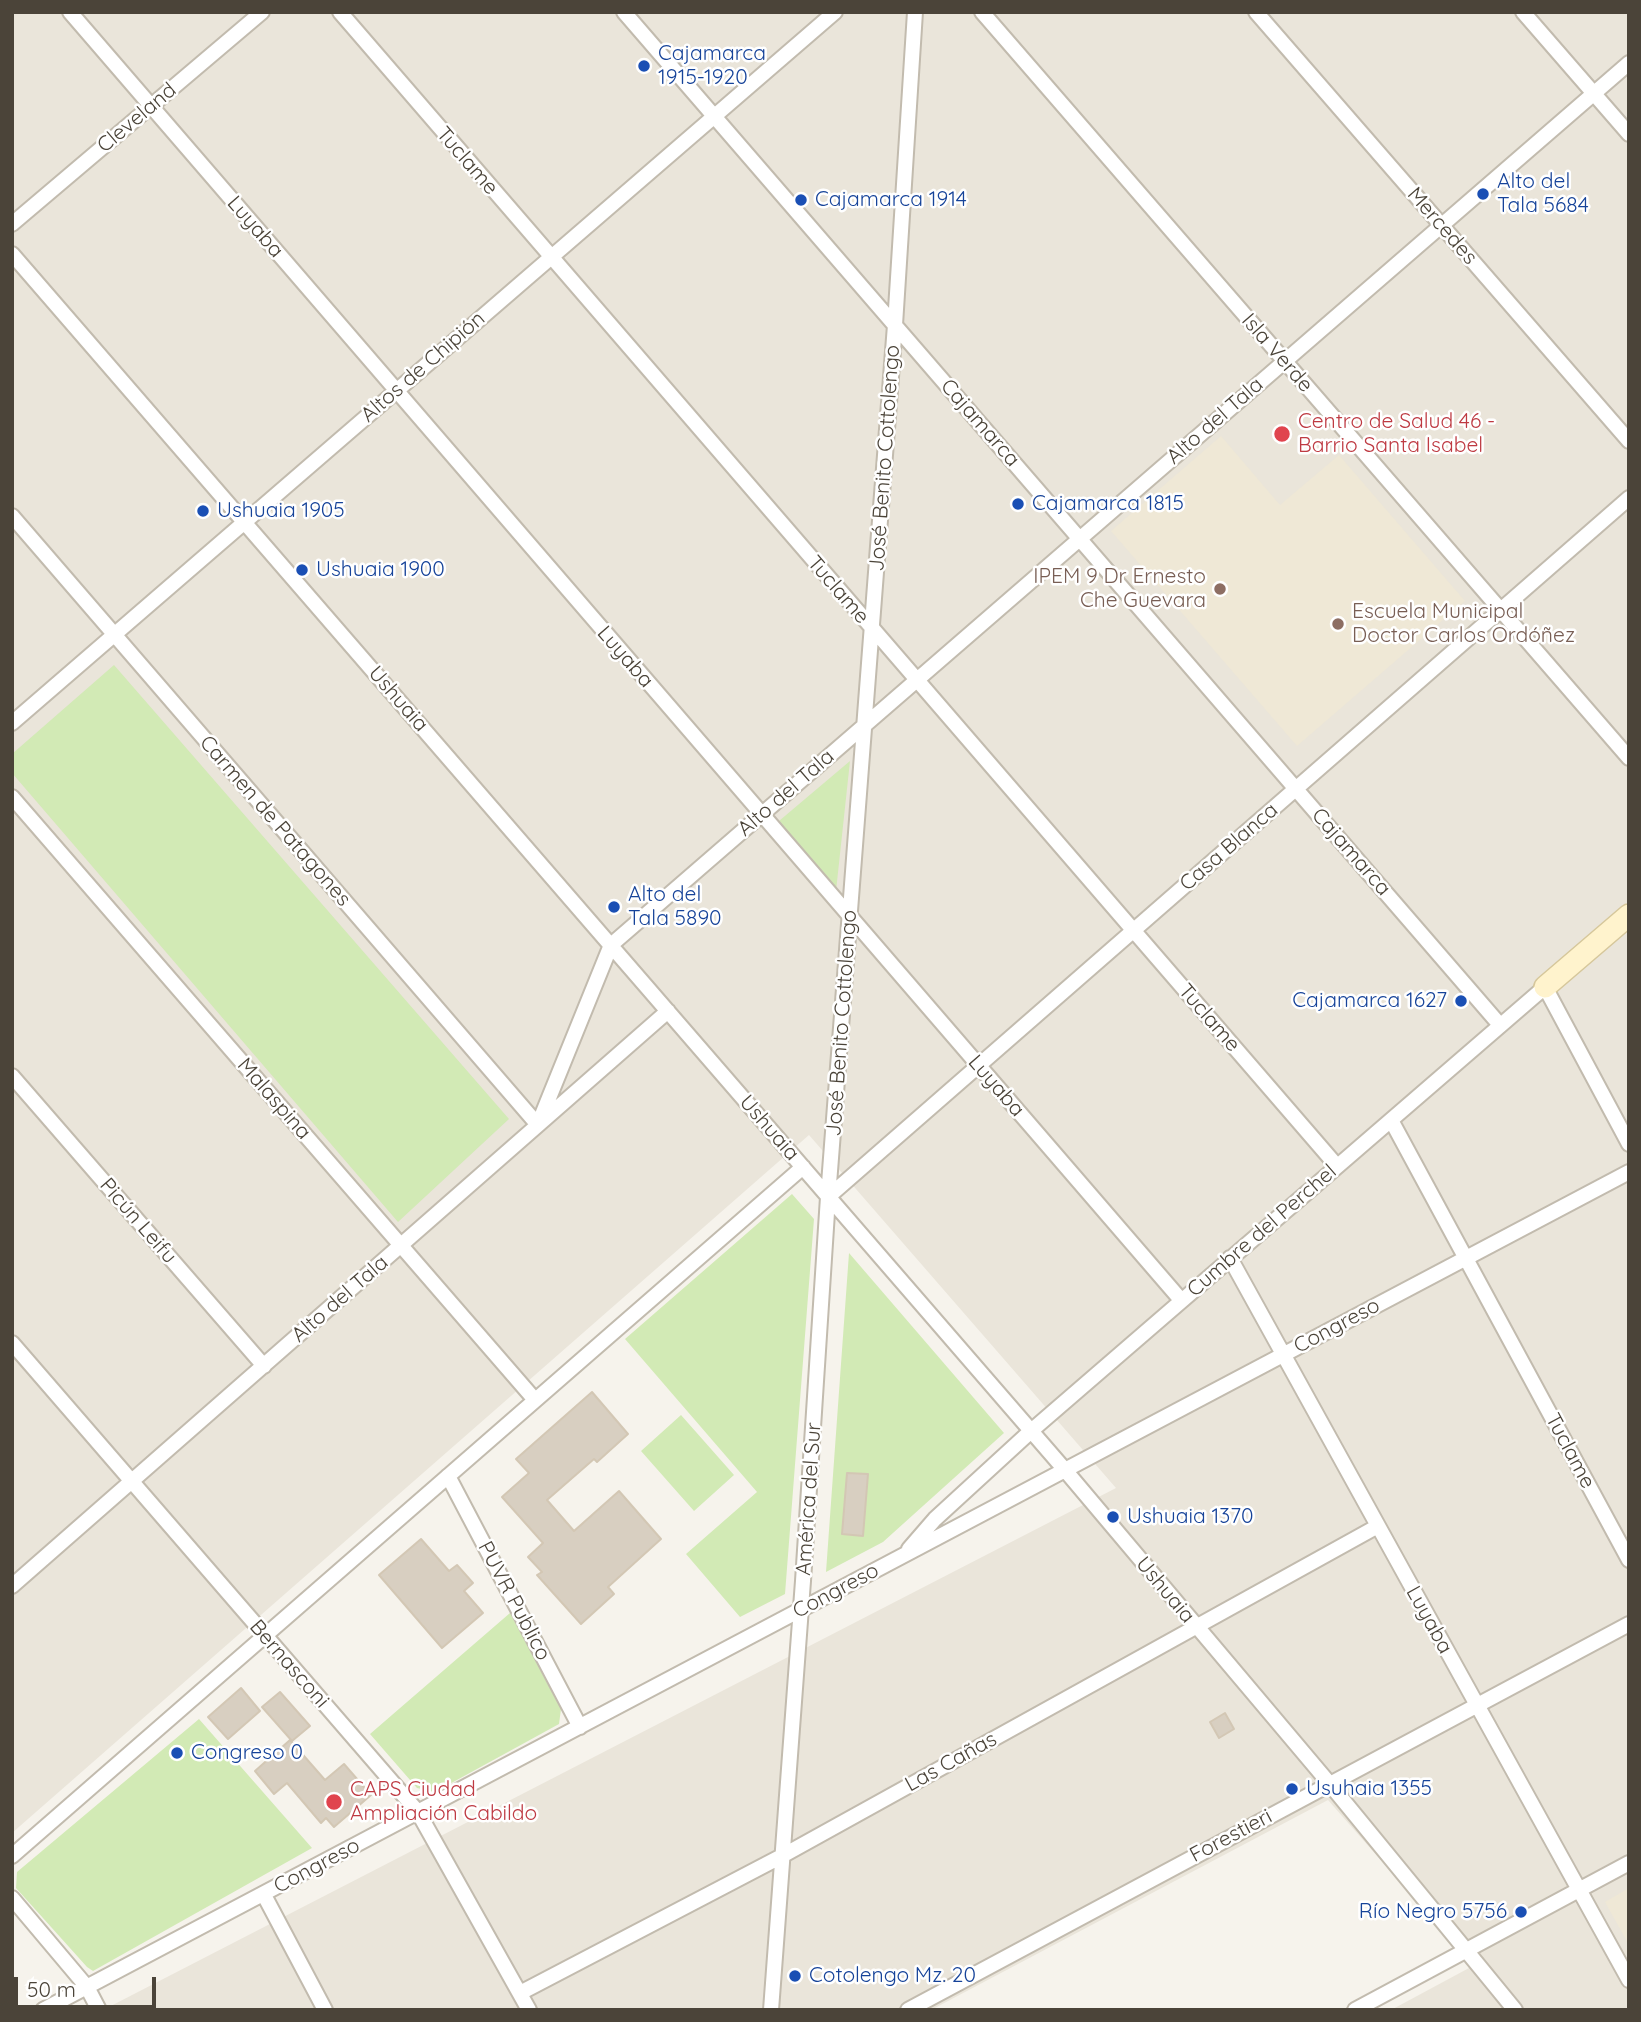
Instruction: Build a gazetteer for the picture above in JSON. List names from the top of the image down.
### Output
{
  "streets": {
    "main road": ["Cumbre del Perchel"],
    "street": [
      "Cleveland",
      "Tuclame",
      "Mercedes",
      "Luyaba",
      "Isla Verde",
      "Altos de Chipión",
      "Alto del Tala",
      "Cajamarca",
      "José Benito Cottolengo",
      "Ushuaia",
      "Carmen de Patagones",
      "Casa Blanca",
      "Malaspina",
      "Picún Leifu",
      "Congreso",
      "América del Sur",
      "PUVR Publico",
      "Bernasconi",
      "Las Cañas",
      "Forestieri"
    ]
  },
  "crossings": [
    ["Cleveland", "Luyaba"],
    ["Tuclame", "Altos de Chipión"],
    ["Tuclame", "Alto del Tala"],
    ["Tuclame", "José Benito Cottolengo"],
    ["Tuclame", "Casa Blanca"],
    ["Tuclame", "Cumbre del Perchel"],
    ["Tuclame", "Congreso"],
    ["Mercedes", "Alto del Tala"],
    ["Luyaba", "Altos de Chipión"],
    ["Luyaba", "Alto del Tala"],
    ["Luyaba", "José Benito Cottolengo"],
    ["Luyaba", "Casa Blanca"],
    ["Luyaba", "Cumbre del Perchel"],
    ["Luyaba", "Congreso"],
    ["Luyaba", "Las Cañas"],
    ["Luyaba", "Forestieri"],
    ["Isla Verde", "Alto del Tala"],
    ["Isla Verde", "Casa Blanca"],
    ["Altos de Chipión", "Cajamarca"],
    ["Altos de Chipión", "Ushuaia"],
    ["Altos de Chipión", "Carmen de Patagones"],
    ["Alto del Tala", "Cajamarca"],
    ["Alto del Tala", "José Benito Cottolengo"],
    ["Alto del Tala", "Ushuaia"],
    ["Alto del Tala", "Carmen de Patagones"],
    ["Alto del Tala", "Malaspina"],
    ["Alto del Tala", "Picún Leifu"],
    ["Alto del Tala", "Bernasconi"],
    ["Cajamarca", "José Benito Cottolengo"],
    ["Cajamarca", "Casa Blanca"],
    ["Cajamarca", "Cumbre del Perchel"],
    ["José Benito Cottolengo", "Ushuaia"],
    ["José Benito Cottolengo", "Casa Blanca"],
    ["José Benito Cottolengo", "América del Sur"],
    ["Ushuaia", "Casa Blanca"],
    ["Ushuaia", "Cumbre del Perchel"],
    ["Ushuaia", "Congreso"],
    ["Ushuaia", "América del Sur"],
    ["Ushuaia", "Las Cañas"],
    ["Ushuaia", "Forestieri"],
    ["Casa Blanca", "América del Sur"],
    ["Cumbre del Perchel", "Congreso"],
    ["Congreso", "América del Sur"],
    ["Congreso", "PUVR Publico"],
    ["Congreso", "Bernasconi"],
    ["América del Sur", "Las Cañas"],
    ["Bernasconi", "Las Cañas"]
  ],
  "places": [
    "Cajamarca 1915-1920",
    "Alto del Tala 5684",
    "Cajamarca 1914",
    "Centro de Salud 46 - Barrio Santa Isabel",
    "Cajamarca 1815",
    "Ushuaia 1905",
    "Ushuaia 1900",
    "IPEM 9 Dr Ernesto Che Guevara",
    "Escuela Municipal Doctor Carlos Ordóñez",
    "Alto del Tala 5890",
    "Cajamarca 1627",
    "Ushuaia 1370",
    "Congreso 0",
    "Usuhaia 1355",
    "CAPS Ciudad Ampliación Cabildo",
    "Río Negro 5756",
    "Cotolengo Mz. 20"
  ],
  "scale_bar": "50 m"
}
